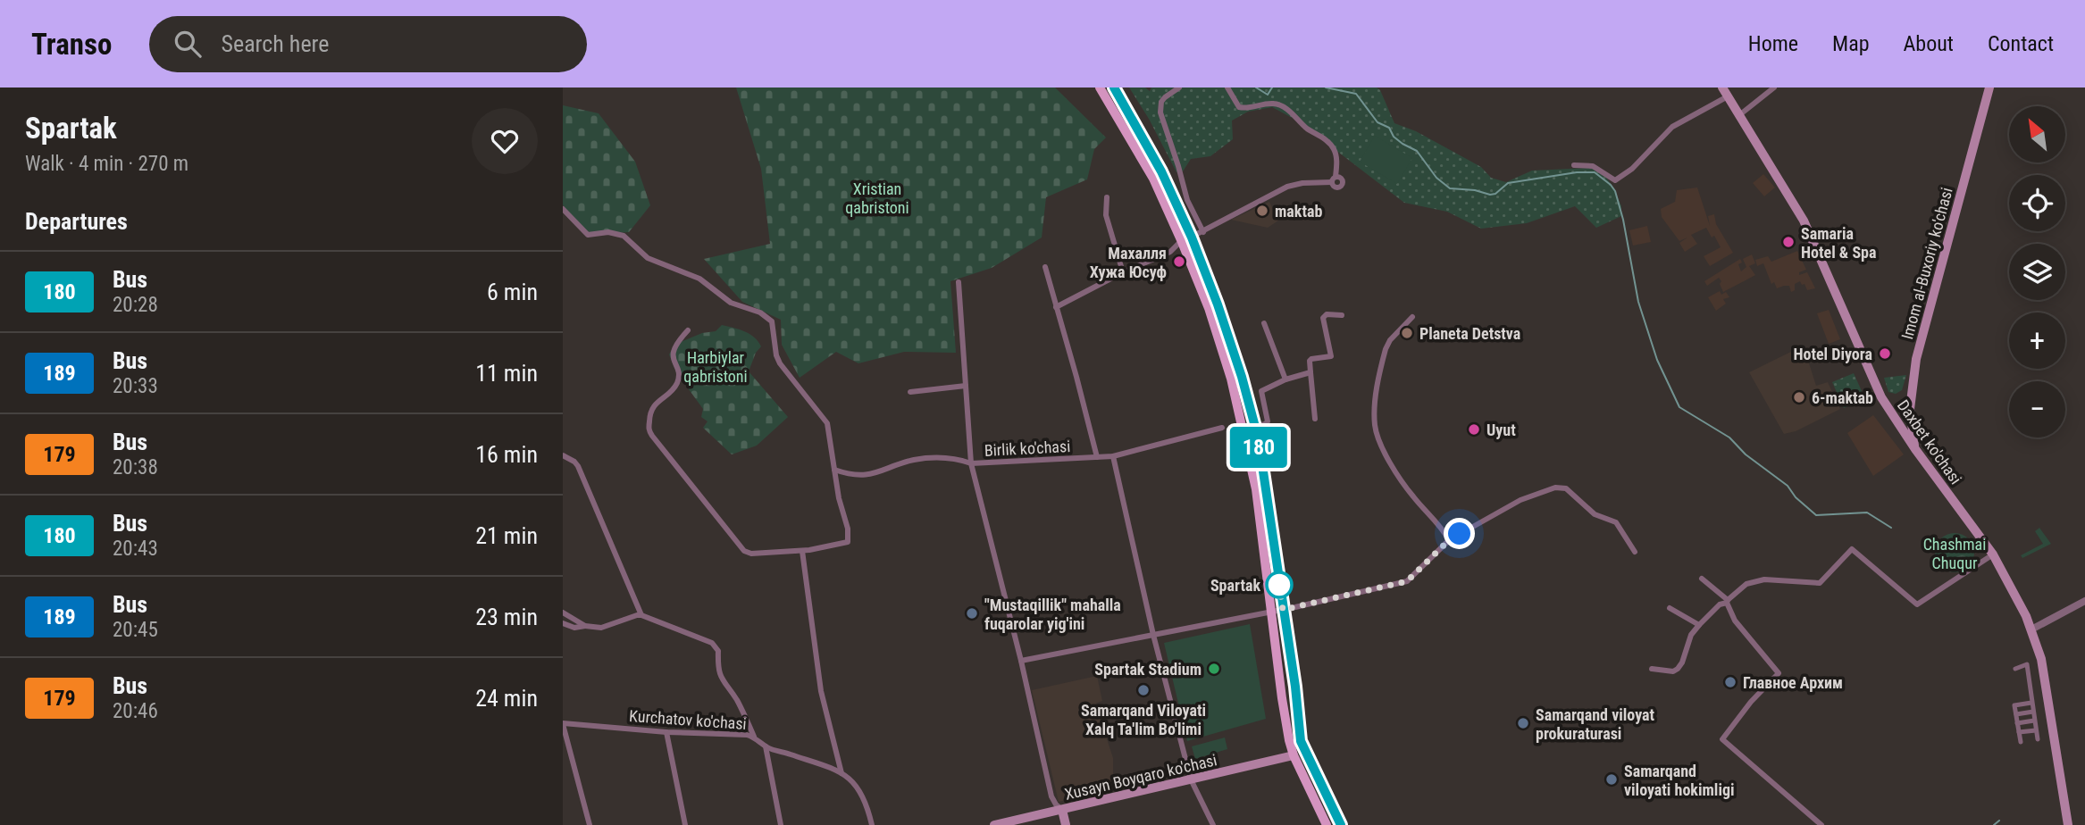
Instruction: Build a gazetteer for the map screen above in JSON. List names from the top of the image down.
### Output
{
  "streets": {
    "main road": ["Imom al-Buxoriy ko'chasi", "Daxbet ko'chasi", "Xusayn Boyqaro ko'chasi"],
    "street": ["Birlik ko'chasi", "Kurchatov ko'chasi"]
  },
  "crossings": [
    ["Imom al-Buxoriy ko'chasi", "Daxbet ko'chasi"]
  ],
  "parks": ["Xristian qabristoni", "Harbiylar qabristoni", "Chashmai Chuqur"],
  "places": [
    "maktab",
    "Samaria Hotel & Spa",
    "Махалля Хужа Юсуф",
    "Planeta Detstva",
    "Hotel Diyora",
    "6-maktab",
    "Uyut",
    "Spartak",
    "\"Mustaqillik\" mahalla fuqarolar yig'ini",
    "Spartak Stadium",
    "Главное Архим",
    "Samarqand Viloyati Xalq Ta'lim Bo'limi",
    "Samarqand viloyat prokuraturasi",
    "Samarqand viloyati hokimligi"
  ],
  "lines": ["bus line 180"],
  "north": "top left",
  "page": {
    "header": "Transo",
    "search": "Search here",
    "nav": [
      "Home",
      "Map",
      "About",
      "Contact"
    ],
    "heading": [
      ["Spartak", "Walk · 4 min · 270 m"],
      "Departures"
    ],
    "on_map": "180",
    "map_buttons": ["+", "−"],
    "list": [
      {
        "mark": "180",
        "name": "Bus",
        "note": "20:28",
        "value": "6 min"
      },
      {
        "mark": "189",
        "name": "Bus",
        "note": "20:33",
        "value": "11 min"
      },
      {
        "mark": "179",
        "name": "Bus",
        "note": "20:38",
        "value": "16 min"
      },
      {
        "mark": "180",
        "name": "Bus",
        "note": "20:43",
        "value": "21 min"
      },
      {
        "mark": "189",
        "name": "Bus",
        "note": "20:45",
        "value": "23 min"
      },
      {
        "mark": "179",
        "name": "Bus",
        "note": "20:46",
        "value": "24 min"
      }
    ]
  }
}
